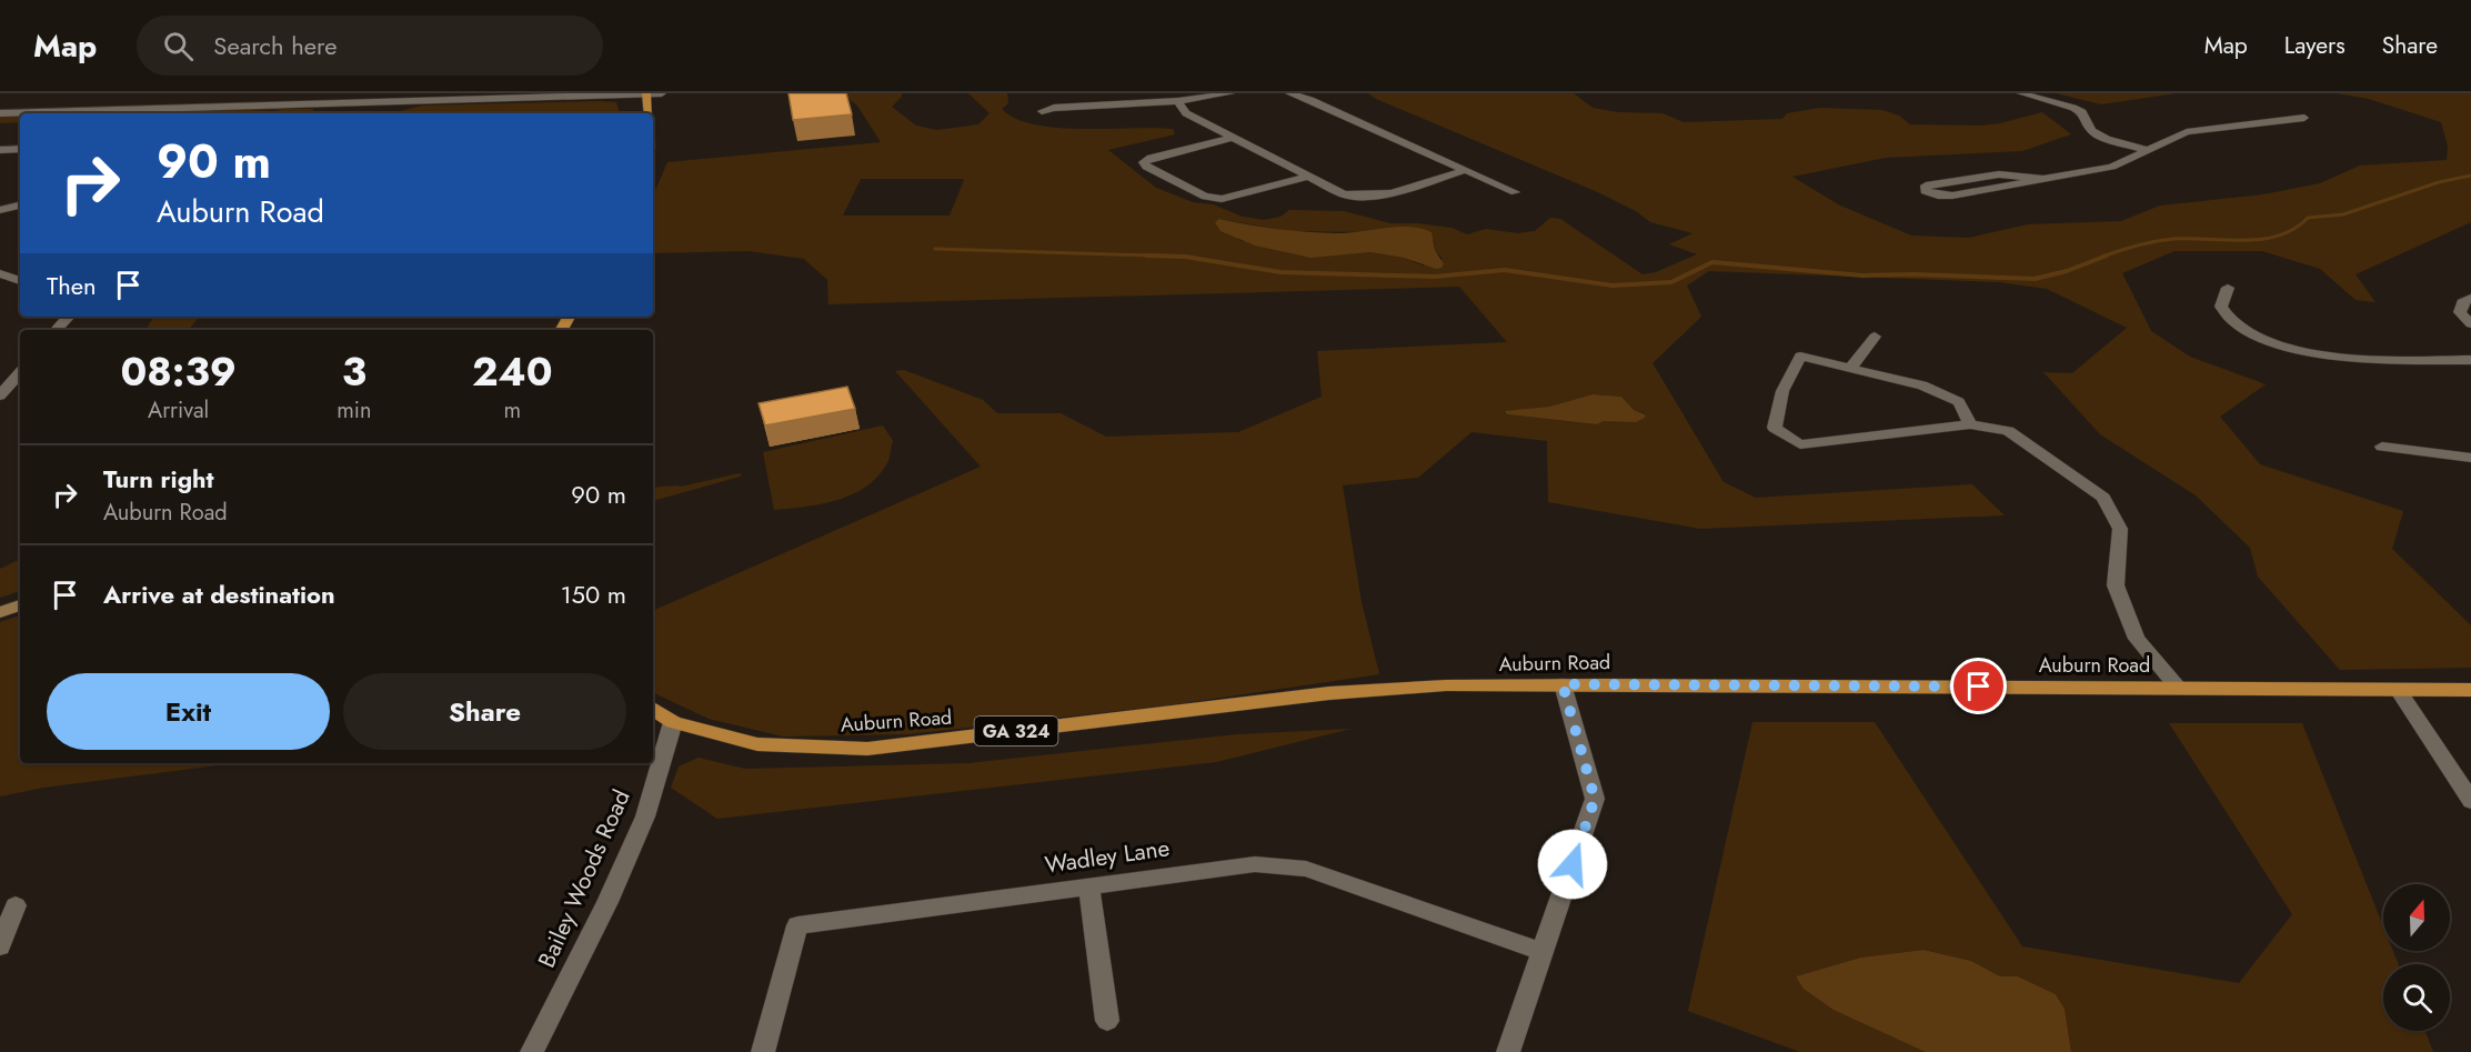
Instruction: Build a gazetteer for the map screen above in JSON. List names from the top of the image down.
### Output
{
  "streets": {
    "main road": ["Auburn Road", "GA 324"],
    "street": ["Wadley Lane", "Bailey Woods Road"]
  },
  "crossings": [
    ["Auburn Road", "Bailey Woods Road"]
  ],
  "north": "top",
  "page": {
    "header": "Map",
    "search": "Search here",
    "nav": ["Map", "Layers", "Share"],
    "turn": ["90 m", "Auburn Road"],
    "then": "Then",
    "eta": [
      "08:39",
      "Arrival",
      "3",
      "min",
      "240",
      "m"
    ],
    "list": [
      {
        "name": "Turn right",
        "note": "Auburn Road",
        "value": "90 m"
      },
      {
        "name": "Arrive at destination",
        "value": "150 m"
      }
    ],
    "buttons": ["Exit", "Share"]
  }
}
